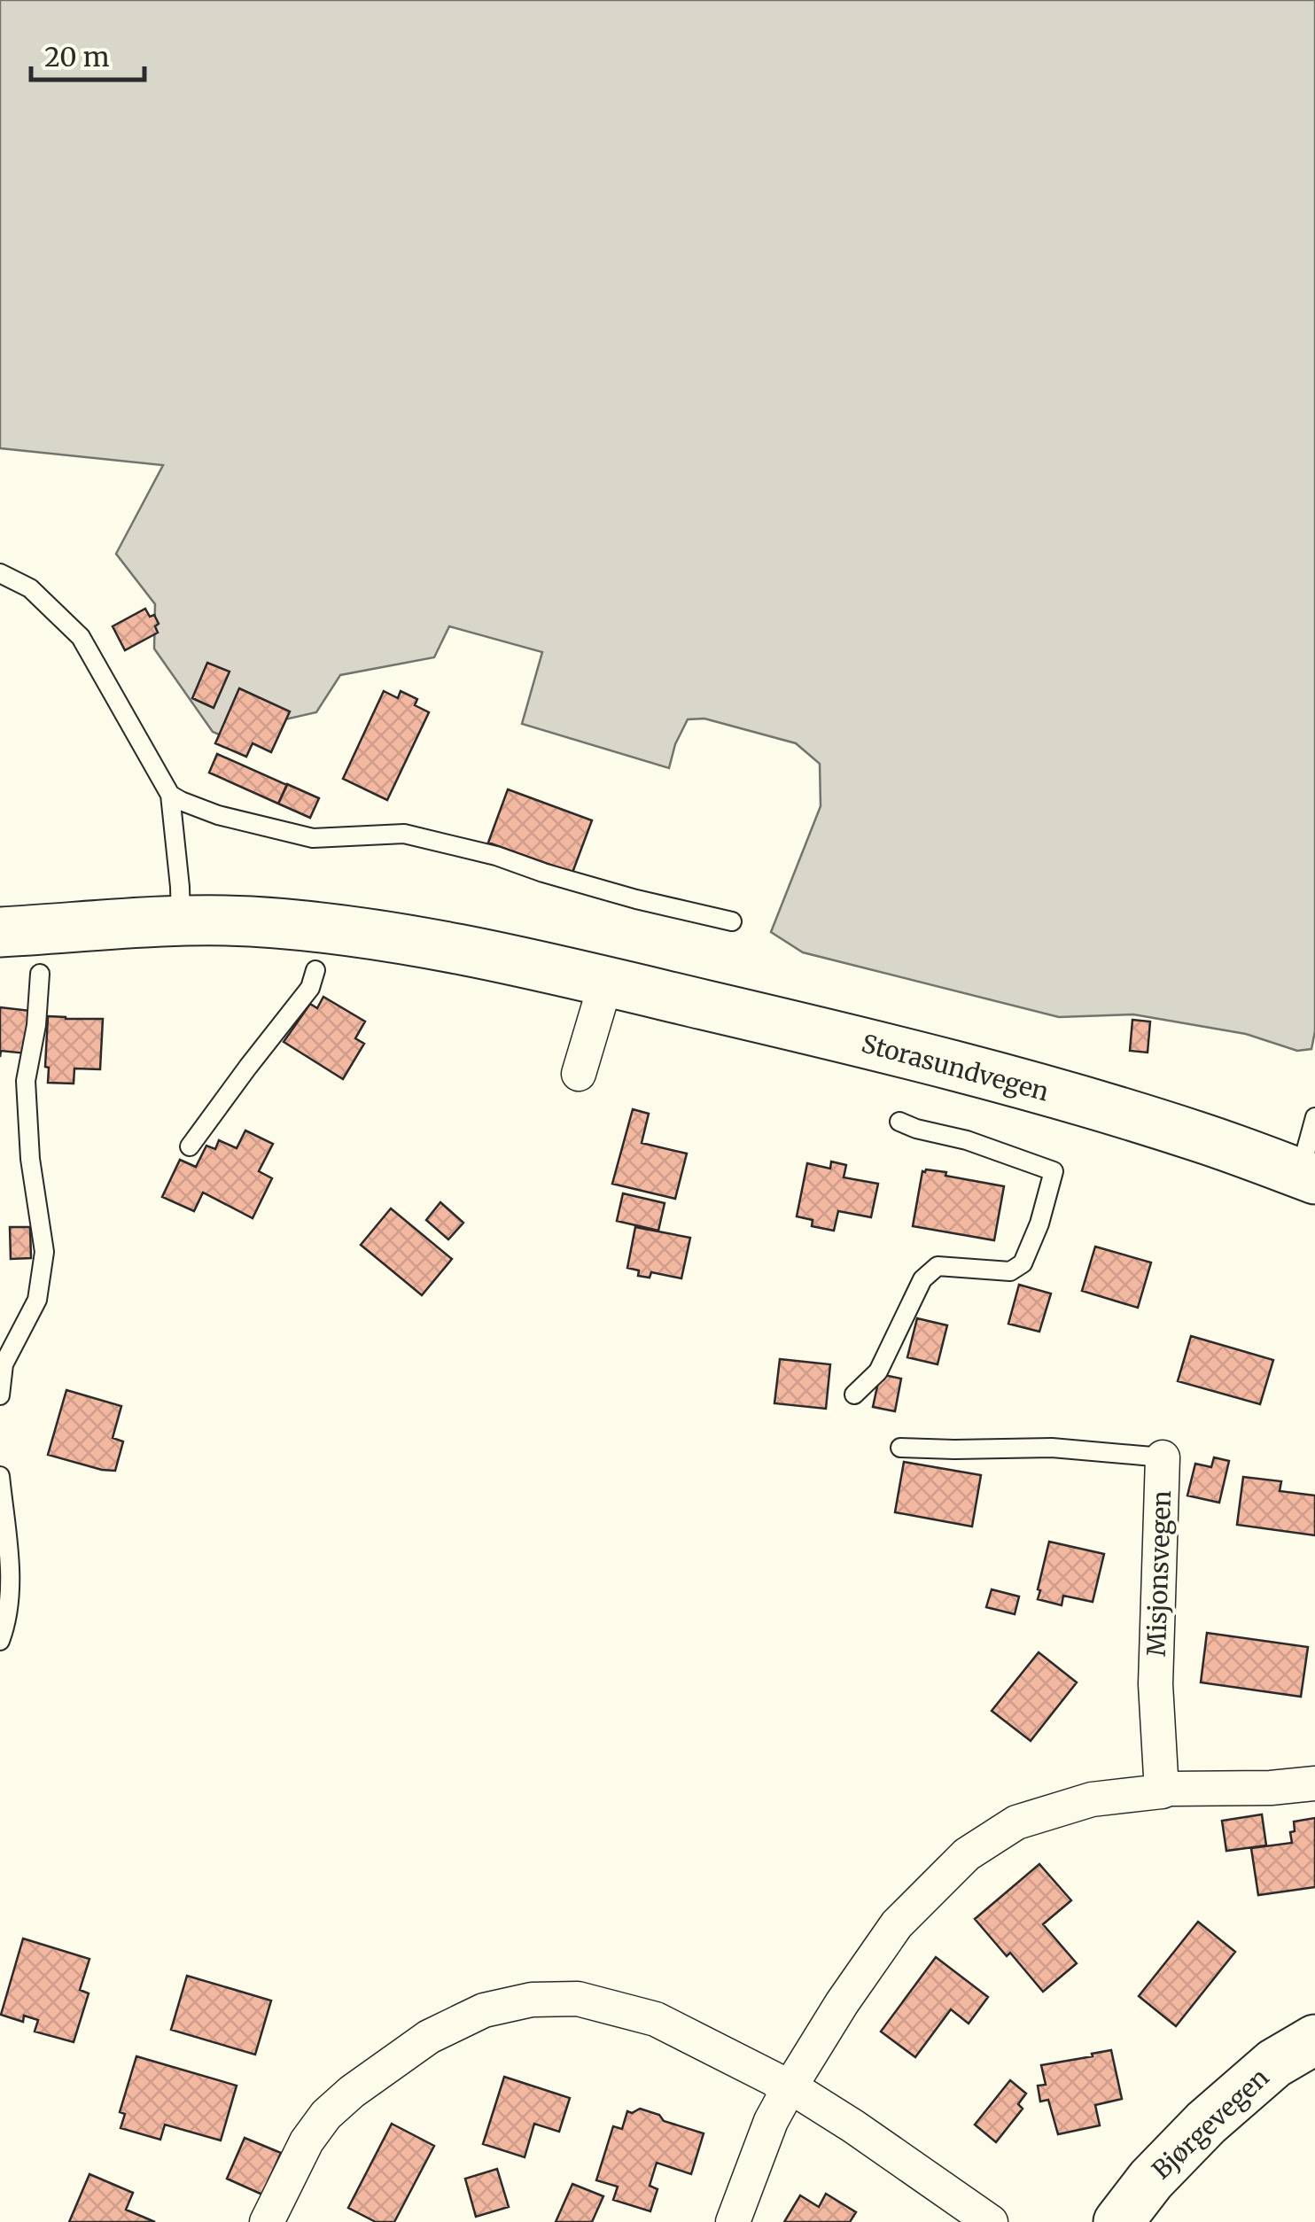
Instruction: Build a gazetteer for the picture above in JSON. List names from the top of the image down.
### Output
{
  "streets": {
    "main road": ["Storasundvegen", "Bjørgevegen"],
    "street": ["Misjonsvegen"]
  },
  "scale_bar": "20 m"
}
